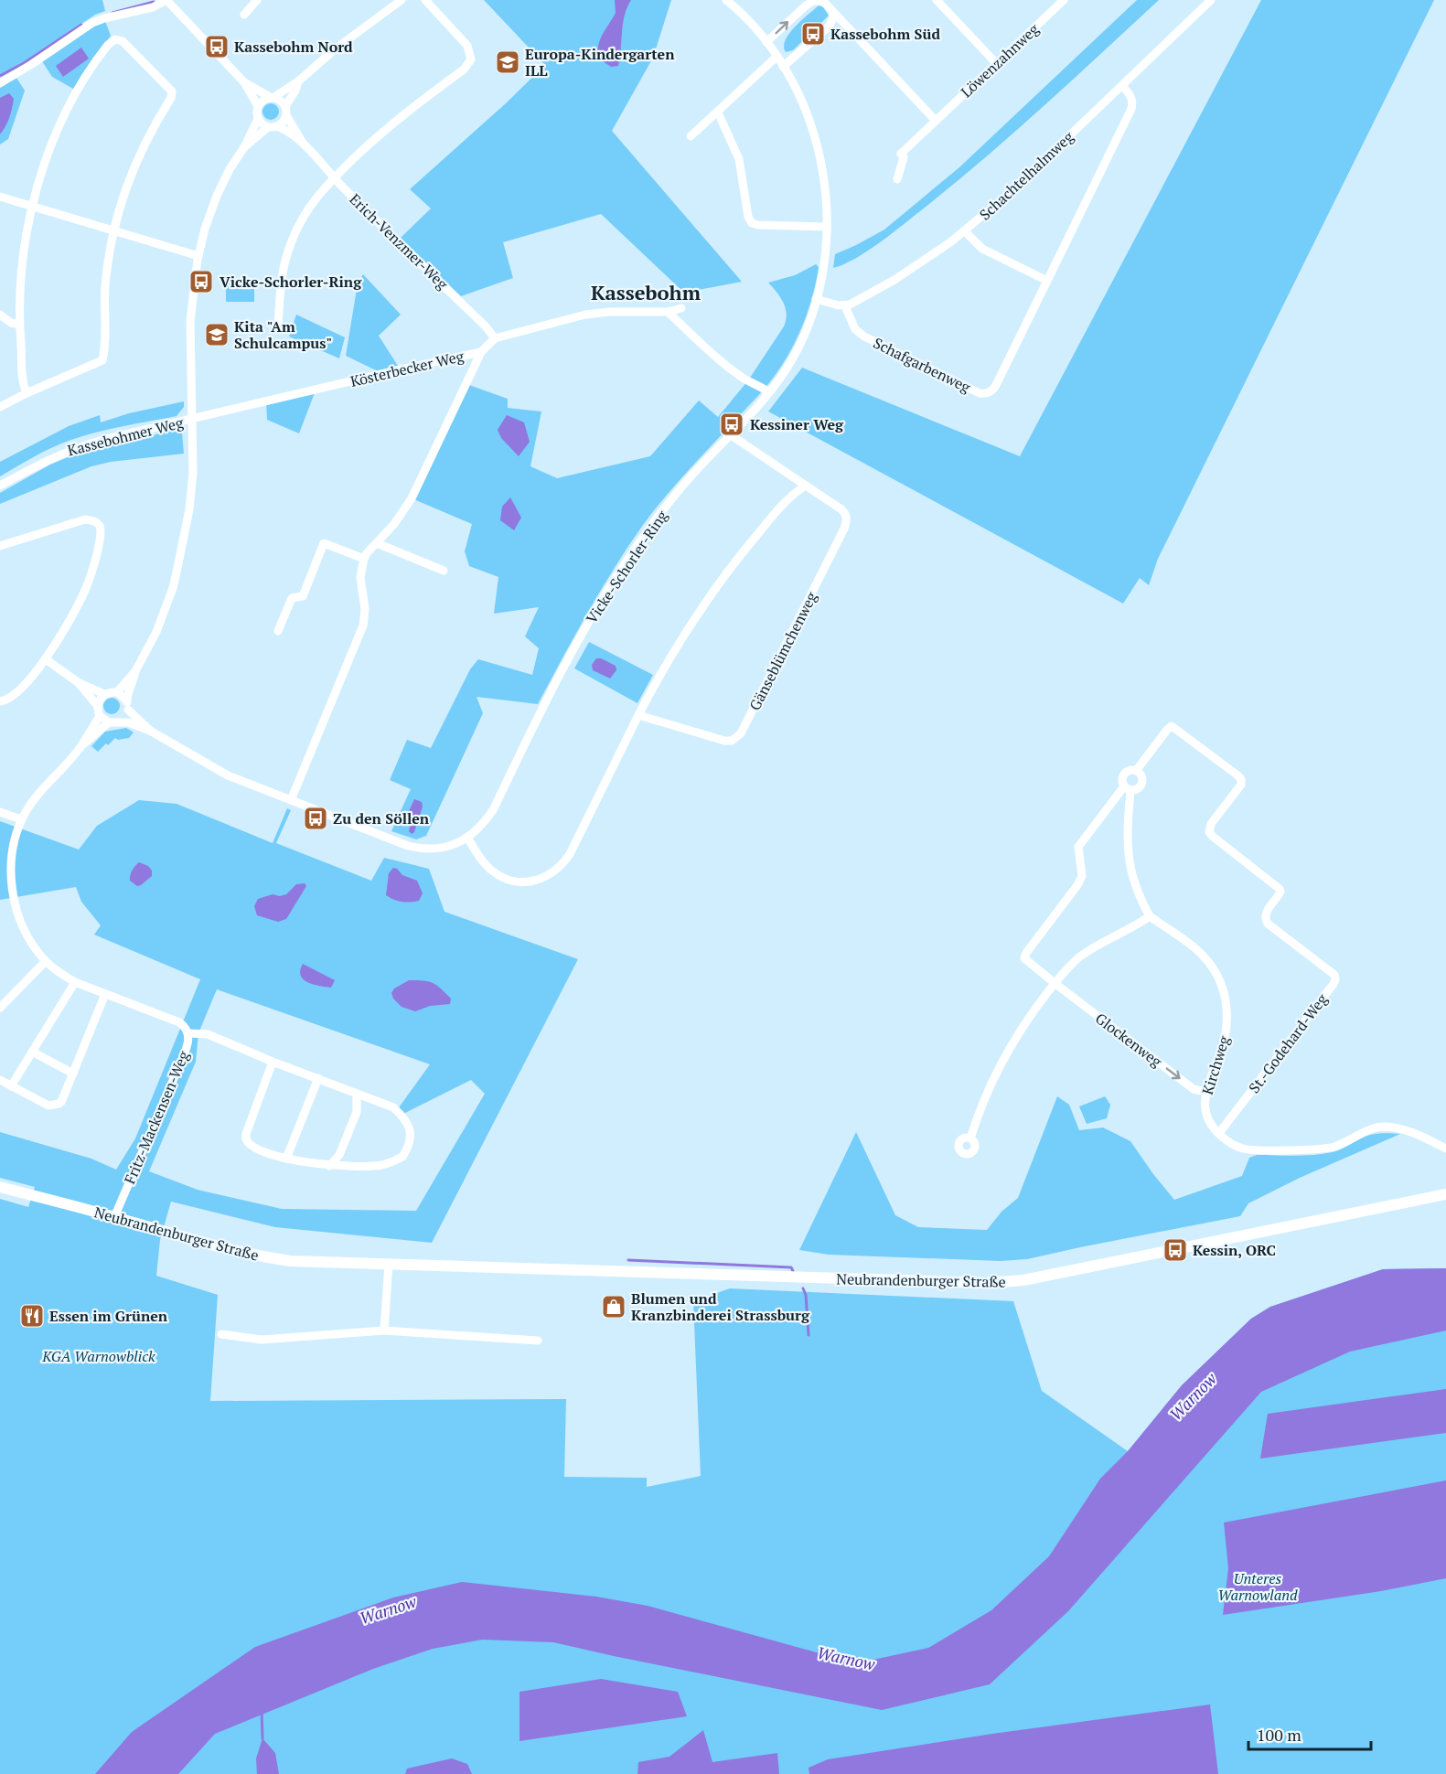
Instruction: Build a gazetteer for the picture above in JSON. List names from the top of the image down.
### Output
{
  "streets": {
    "main road": ["Neubrandenburger Straße"],
    "street": [
      "Löwenzahnweg",
      "Schachtelhalmweg",
      "Erich-Venzmer-Weg",
      "Schafgarbenweg",
      "Kösterbecker Weg",
      "Kassebohmer Weg",
      "Vicke-Schorler-Ring",
      "Gänseblümchenweg",
      "Glockenweg",
      "St.-Godehard-Weg",
      "Kirchweg",
      "Fritz-Mackensen-Weg"
    ]
  },
  "crossings": [
    ["Schachtelhalmweg", "Schafgarbenweg"],
    ["Erich-Venzmer-Weg", "Kösterbecker Weg"],
    ["Kösterbecker Weg", "Kassebohmer Weg"],
    ["Vicke-Schorler-Ring", "Gänseblümchenweg"],
    ["Vicke-Schorler-Ring", "Fritz-Mackensen-Weg"],
    ["Glockenweg", "Kirchweg"],
    ["St.-Godehard-Weg", "Kirchweg"],
    ["Fritz-Mackensen-Weg", "Neubrandenburger Straße"]
  ],
  "one_way": ["Glockenweg"],
  "districts": ["Kassebohm"],
  "water": ["Warnow"],
  "parks": ["KGA Warnowblick", "Unteres Warnowland"],
  "places": {
    "bus stop": [
      "Kassebohm Süd",
      "Kassebohm Nord",
      "Vicke-Schorler-Ring",
      "Kessiner Weg",
      "Zu den Söllen",
      "Kessin, ORC"
    ],
    "school or university": ["Europa-Kindergarten ILL", "Kita \"Am Schulcampus\""],
    "shop": ["Blumen und Kranzbinderei Strassburg"],
    "restaurant": ["Essen im Grünen"]
  },
  "scale_bar": "100 m"
}
